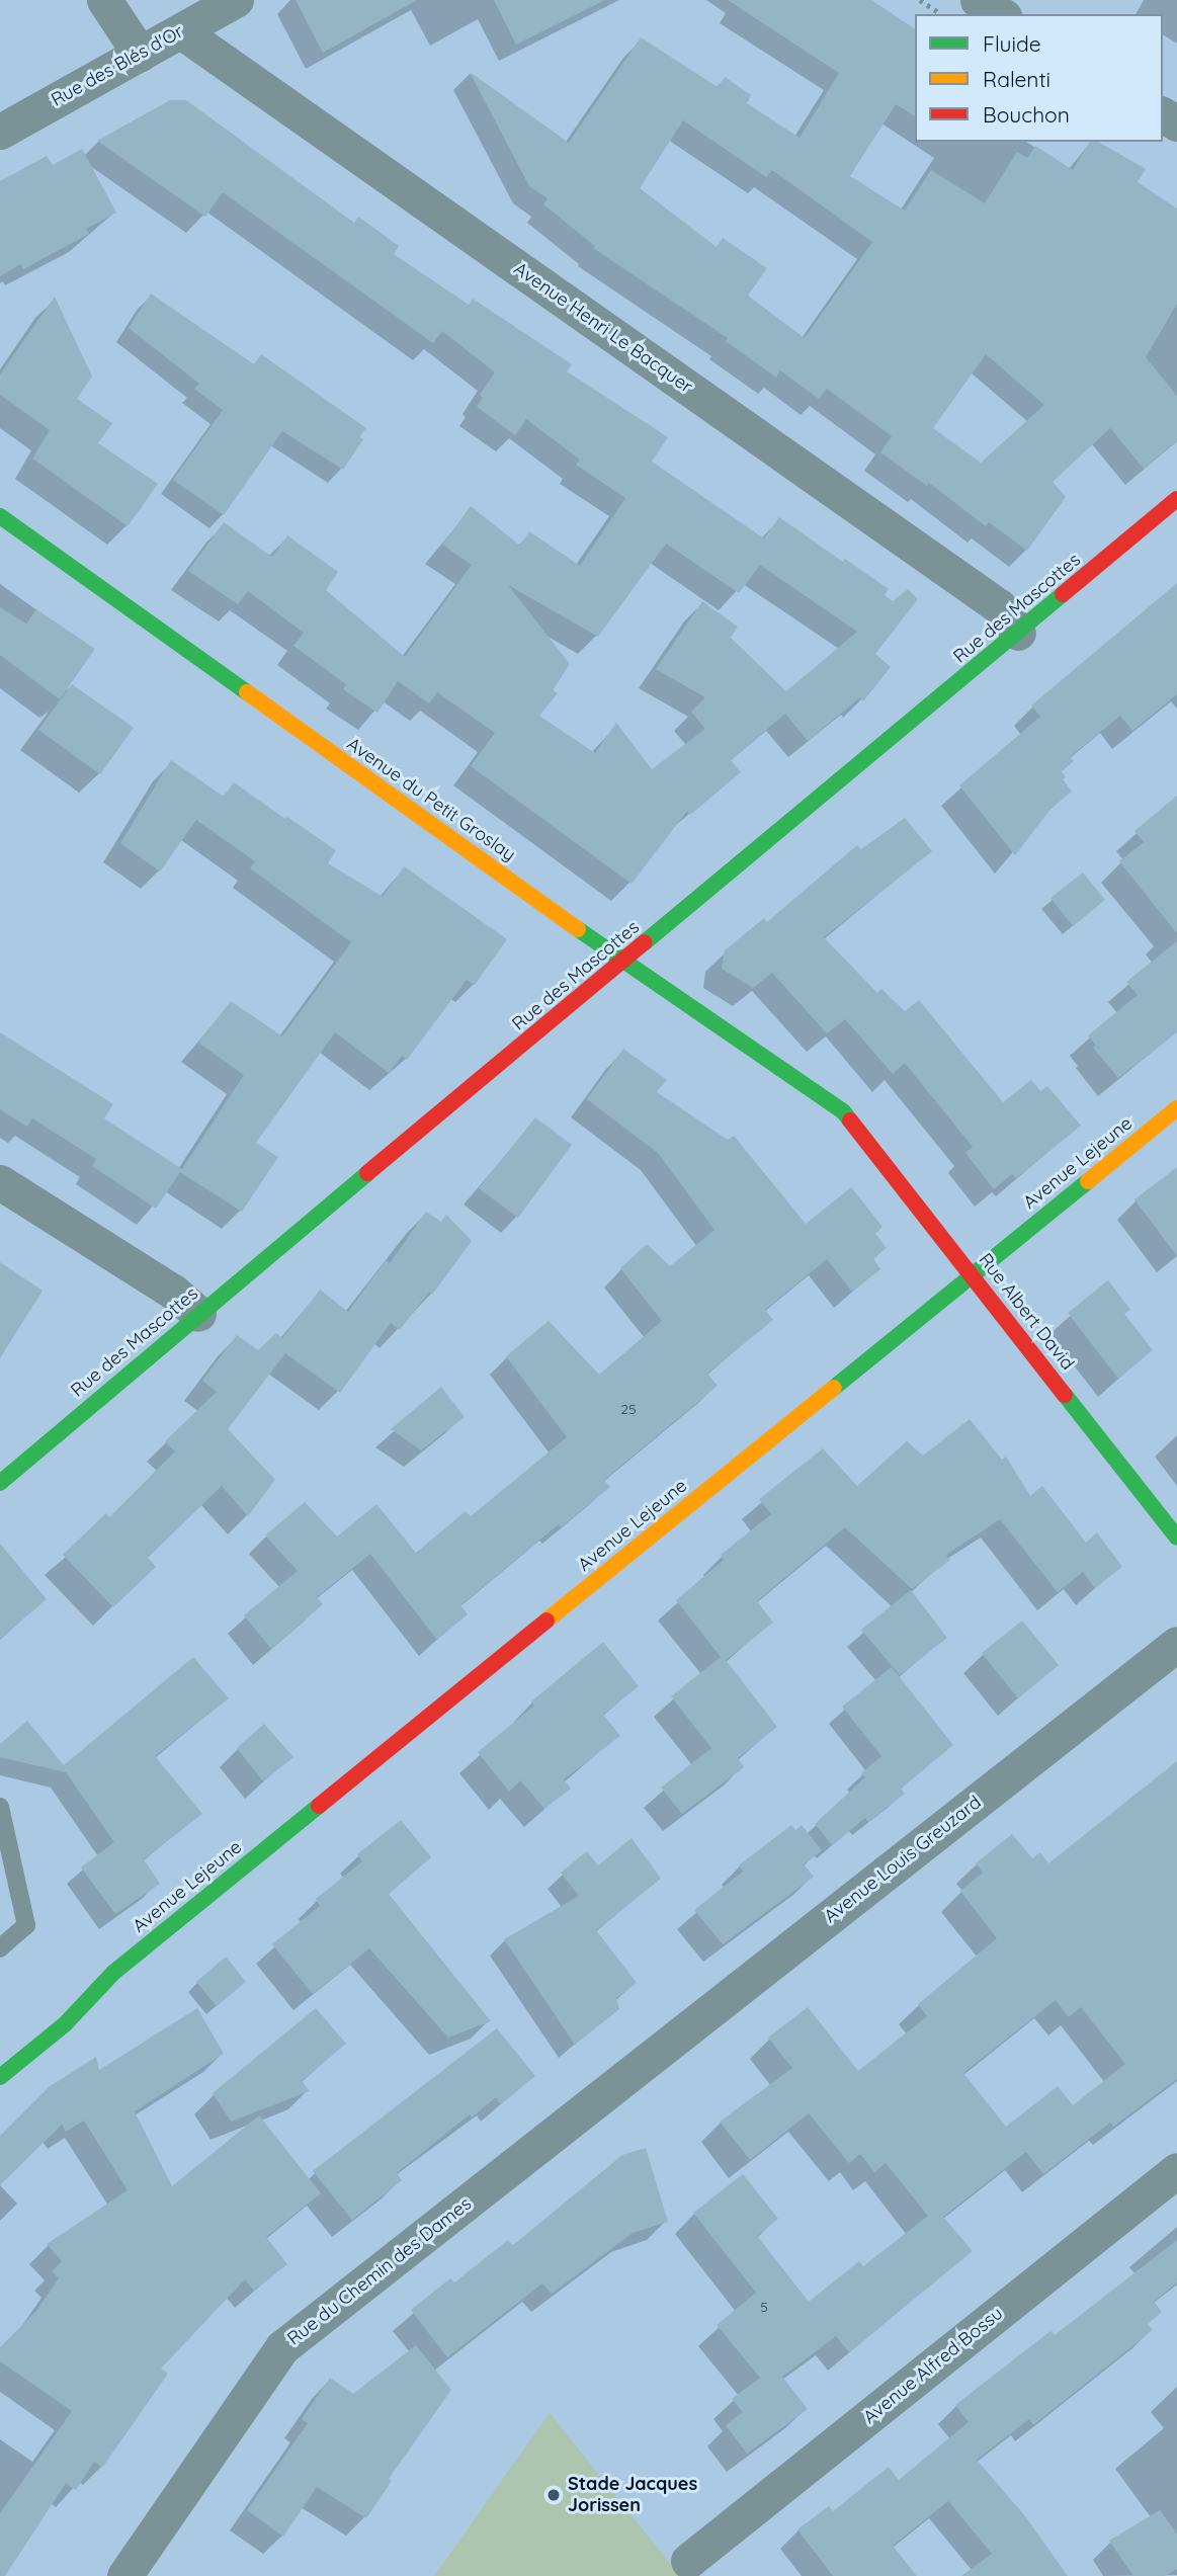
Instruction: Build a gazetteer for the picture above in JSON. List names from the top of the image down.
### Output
{
  "streets": {
    "street": [
      "Rue des Blés d'Or",
      "Avenue Henri Le Bacquer",
      "Rue des Mascottes",
      "Avenue du Petit Groslay",
      "Avenue Lejeune",
      "Rue Albert David",
      "Avenue Louis Greuzard",
      "Rue du Chemin des Dames",
      "Avenue Alfred Bossu"
    ]
  },
  "crossings": [
    ["Rue des Blés d'Or", "Avenue Henri Le Bacquer"],
    ["Avenue Henri Le Bacquer", "Rue des Mascottes"],
    ["Rue des Mascottes", "Avenue du Petit Groslay"],
    ["Avenue du Petit Groslay", "Rue Albert David"],
    ["Avenue Lejeune", "Rue Albert David"],
    ["Avenue Louis Greuzard", "Rue du Chemin des Dames"]
  ],
  "places": ["Stade Jacques Jorissen"],
  "house_numbers": ["25", "5"],
  "legend": ["Fluide", "Ralenti", "Bouchon"]
}
